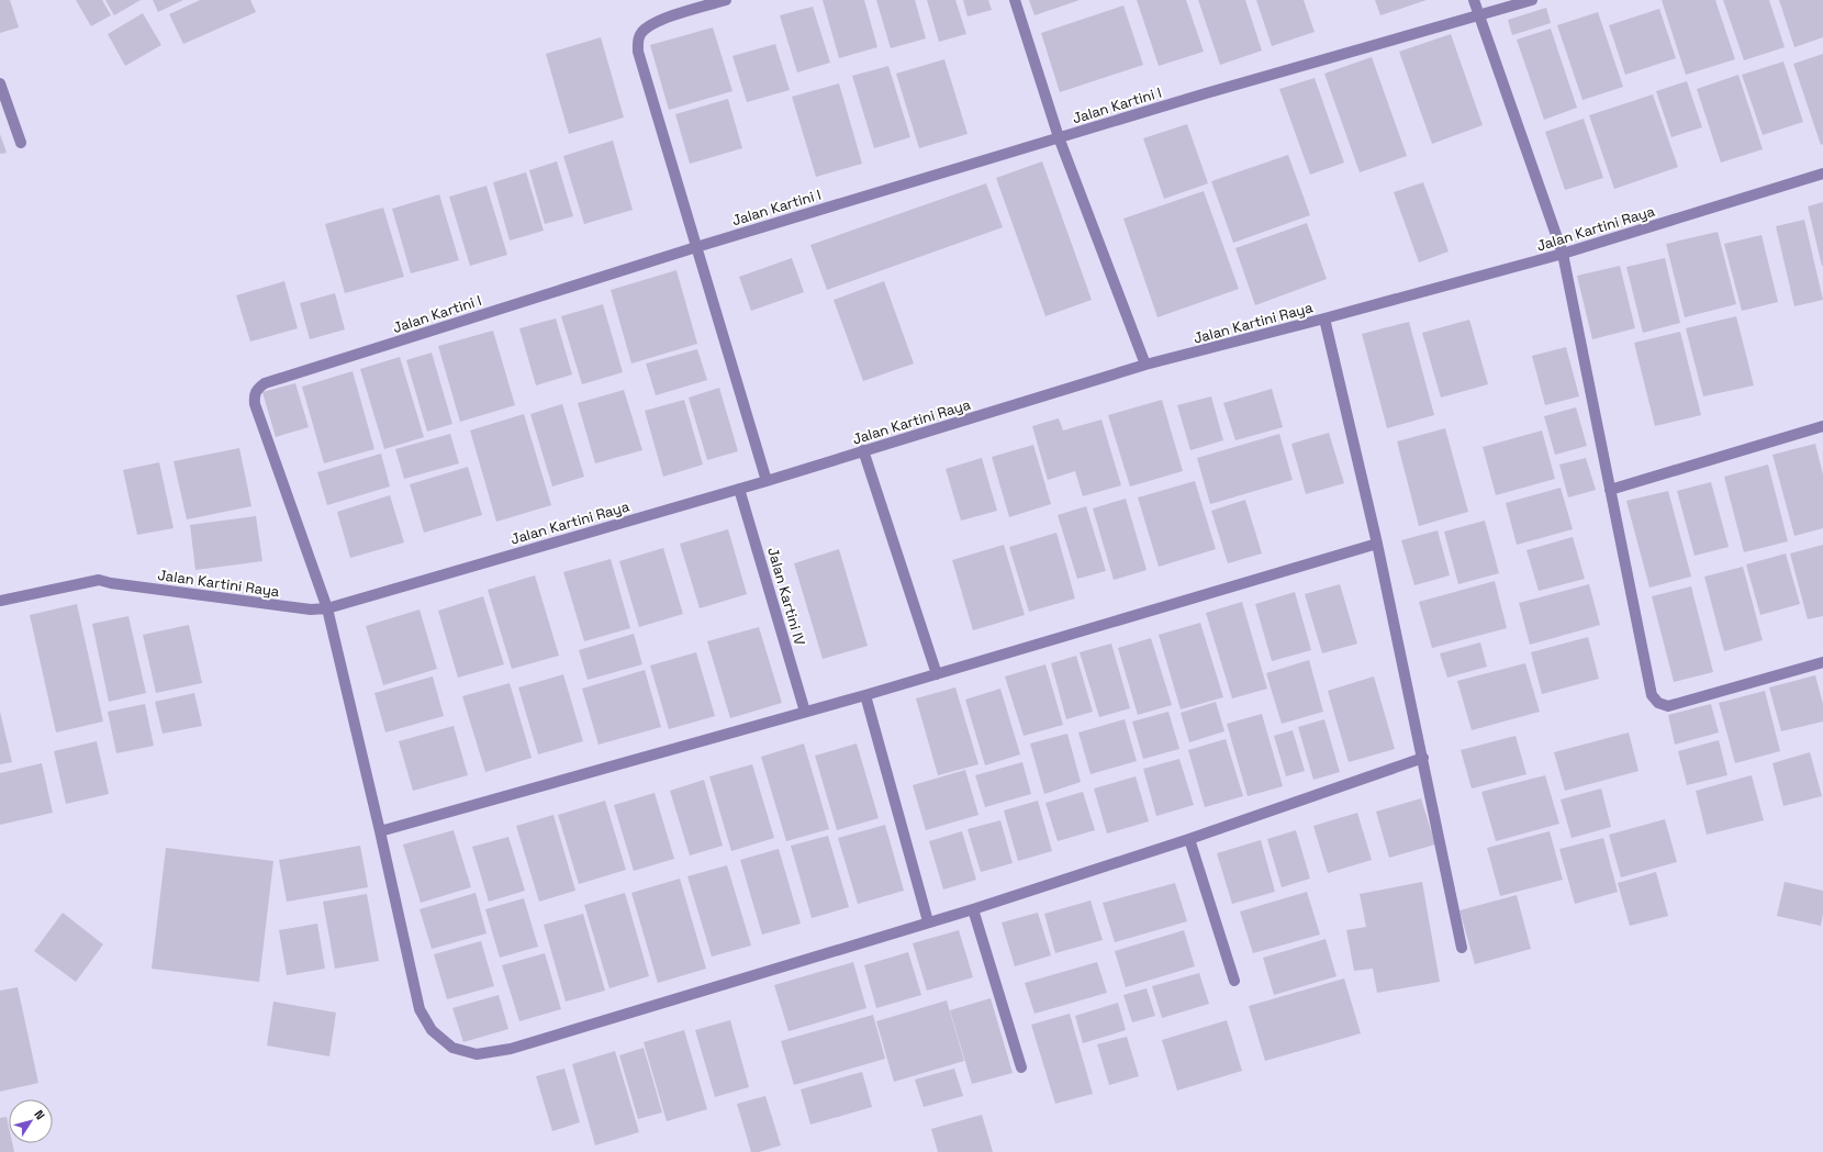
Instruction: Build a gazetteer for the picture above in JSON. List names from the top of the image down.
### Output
{
  "streets": {
    "street": ["Jalan Kartini I", "Jalan Kartini Raya", "Jalan Kartini IV"]
  },
  "crossings": [
    ["Jalan Kartini I", "Jalan Kartini Raya"],
    ["Jalan Kartini Raya", "Jalan Kartini IV"]
  ],
  "north": "top right"
}
